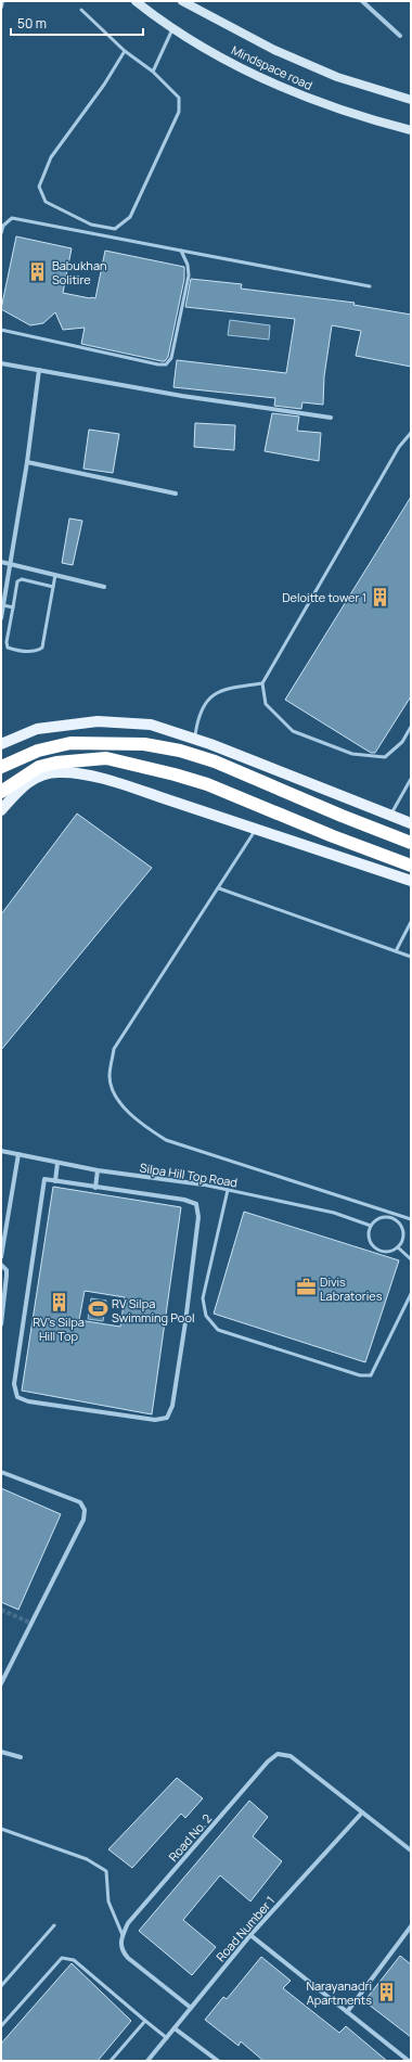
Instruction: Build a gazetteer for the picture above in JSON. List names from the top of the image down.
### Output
{
  "streets": {
    "main road": ["Mindspace road"],
    "street": ["Silpa Hill Top Road", "Road No. 2", "Road Number 1"]
  },
  "crossings": [
    ["Road No. 2", "Road Number 1"]
  ],
  "places": {
    "building": [
      "Babukhan Solitire",
      "Deloitte tower 1",
      "RV's Silpa Hill Top",
      "Narayanadri Apartments"
    ],
    "office": ["Divis Labratories"],
    "sports": ["RV Silpa Swimming Pool"]
  },
  "scale_bar": "50 m"
}
